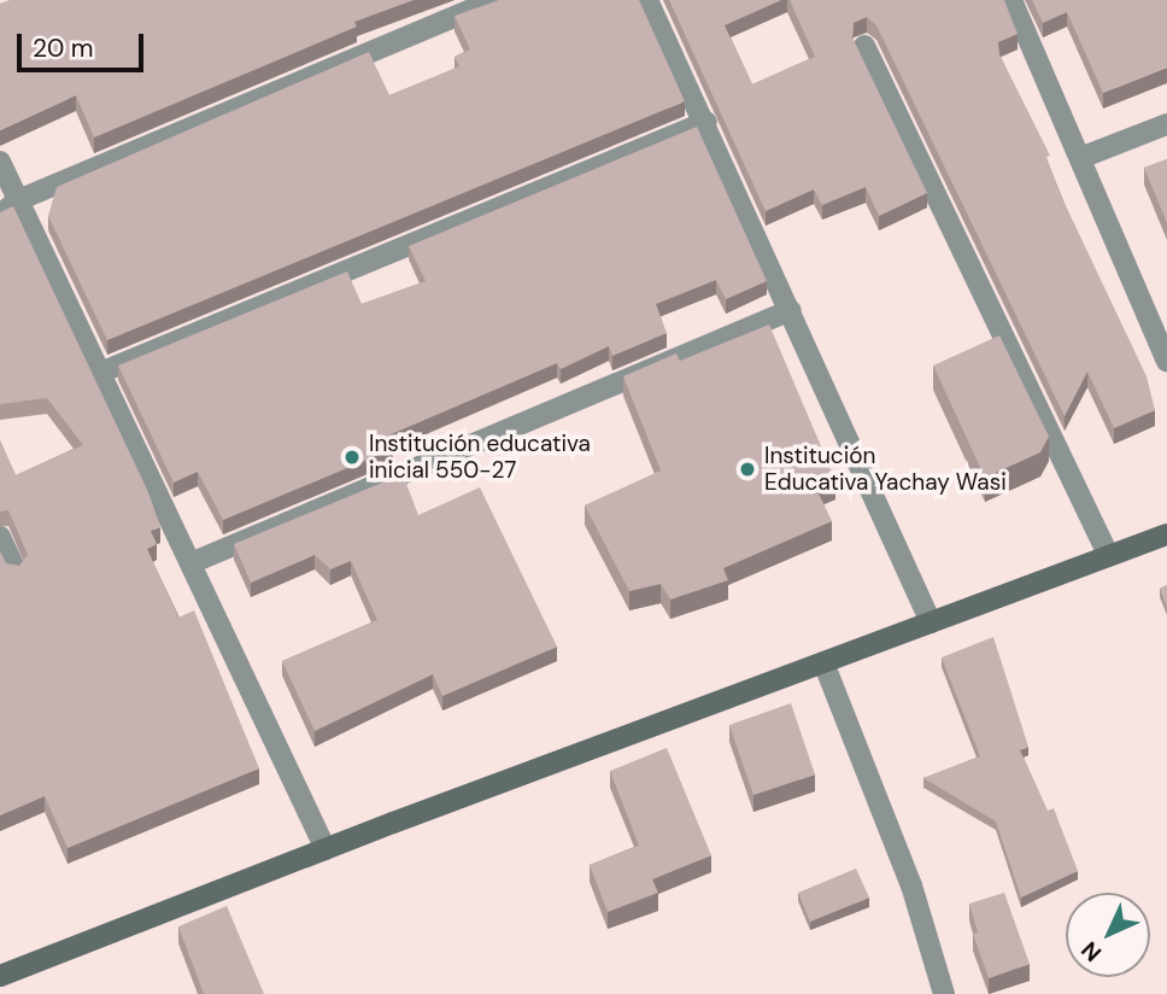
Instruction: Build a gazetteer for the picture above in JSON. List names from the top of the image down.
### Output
{
  "places": ["Institución educativa inicial 550-27", "Institución Educativa Yachay Wasi"],
  "scale_bar": "20 m",
  "north": "bottom left"
}
